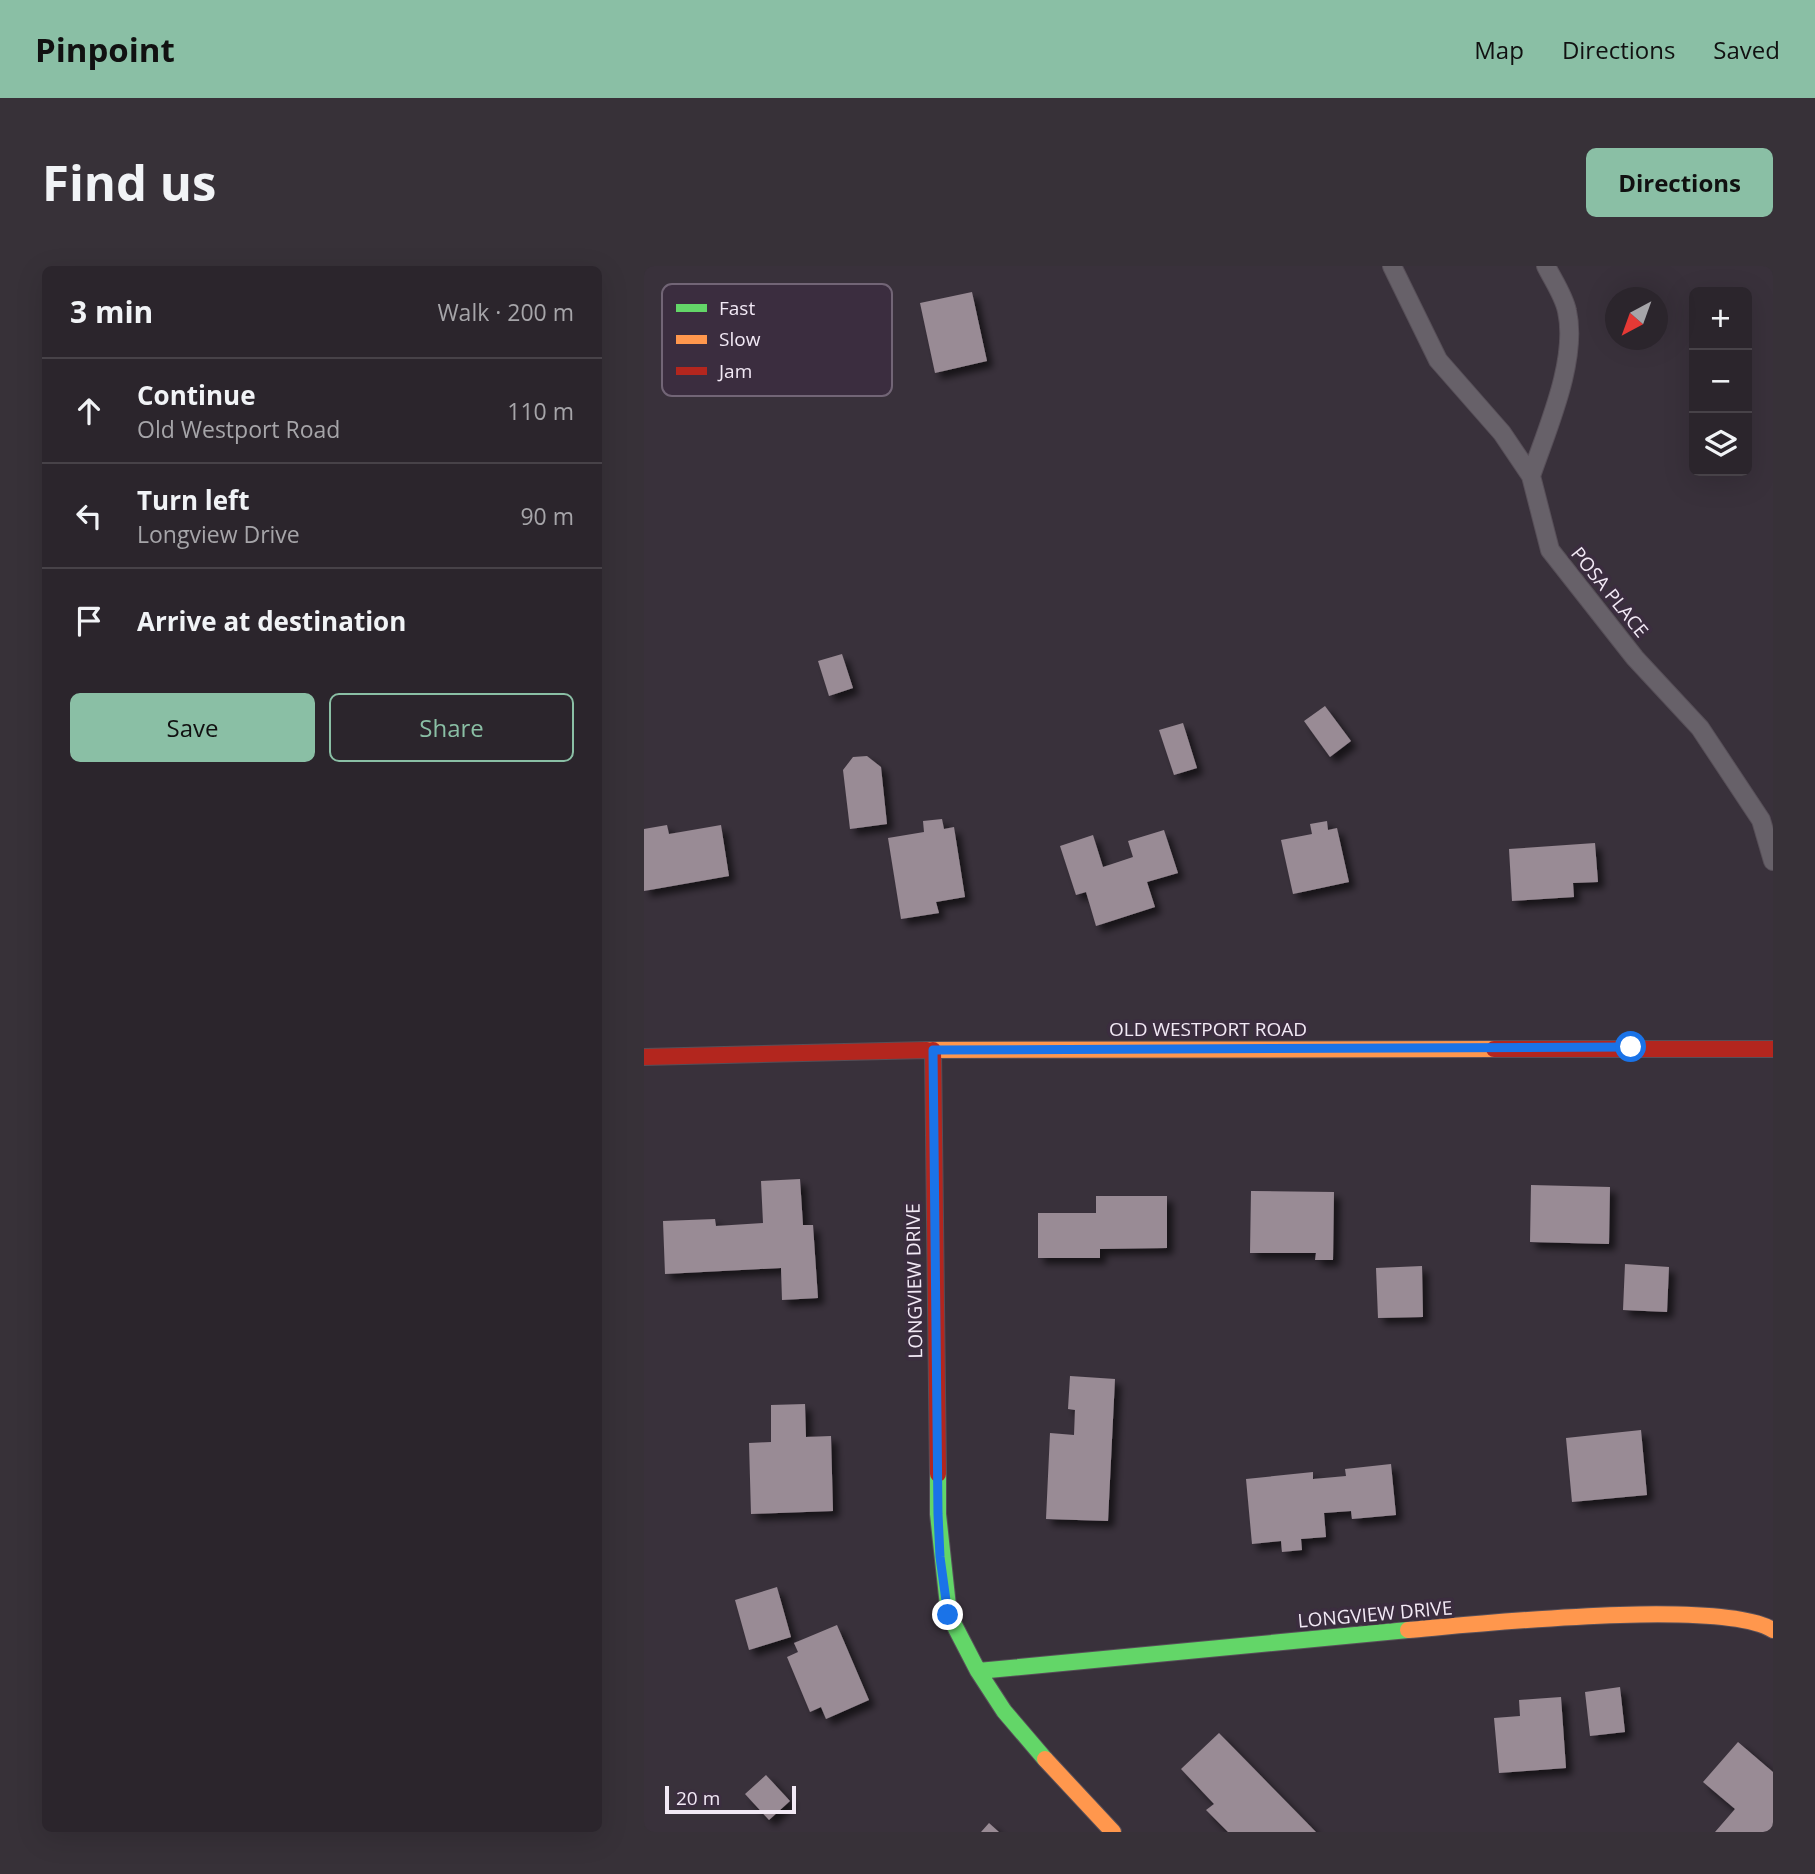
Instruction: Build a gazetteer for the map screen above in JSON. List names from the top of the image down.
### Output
{
  "streets": {
    "street": ["OLD WESTPORT ROAD", "LONGVIEW DRIVE"],
    "lane": ["POSA PLACE"]
  },
  "crossings": [
    ["OLD WESTPORT ROAD", "LONGVIEW DRIVE"]
  ],
  "legend": ["Fast", "Slow", "Jam"],
  "scale_bar": "20 m",
  "north": "bottom left",
  "page": {
    "header": "Pinpoint",
    "nav": ["Map", "Directions", "Saved"],
    "buttons": [
      "Directions",
      ["Save", "Share"]
    ],
    "title": "Find us",
    "heading": ["3 min", "Walk · 200 m"],
    "map_buttons": ["+", "−"],
    "list": [
      ["Continue", "Old Westport Road", "110 m"],
      ["Turn left", "Longview Drive", "90 m"],
      "Arrive at destination"
    ],
    "scale": "20 m"
  }
}
